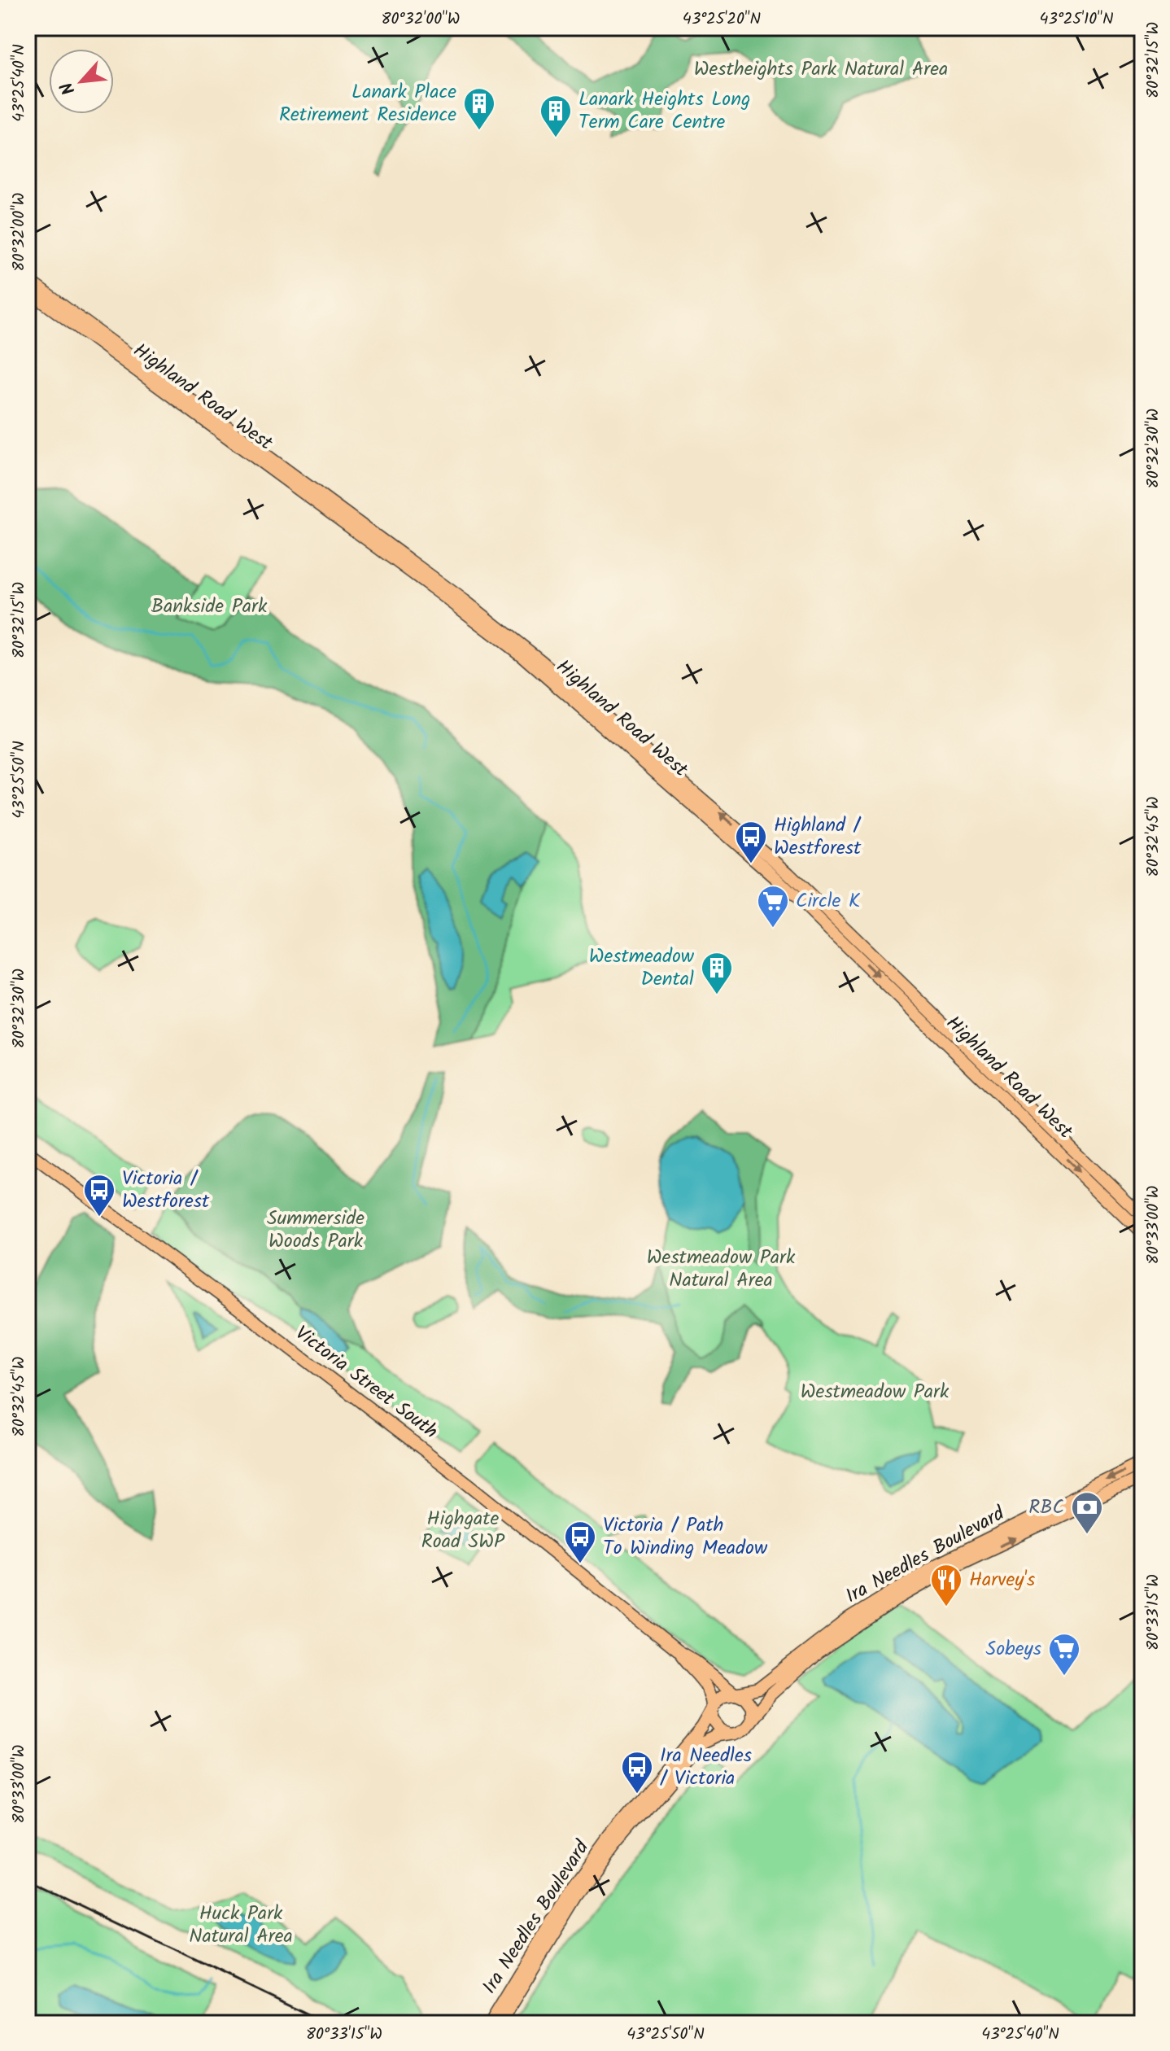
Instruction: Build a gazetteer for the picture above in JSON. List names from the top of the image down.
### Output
{
  "streets": {
    "main road": ["Highland Road West", "Victoria Street South", "Ira Needles Boulevard"]
  },
  "crossings": [
    ["Victoria Street South", "Ira Needles Boulevard"]
  ],
  "parks": [
    "Westheights Park Natural Area",
    "Bankside Park",
    "Summerside Woods Park",
    "Westmeadow Park Natural Area",
    "Westmeadow Park",
    "Highgate Road SWP",
    "Huck Park Natural Area"
  ],
  "places": {
    "building": ["Lanark Place Retirement Residence", "Lanark Heights Long Term Care Centre", "Westmeadow Dental"],
    "bus stop": [
      "Highland / Westforest",
      "Victoria / Westforest",
      "Victoria / Path To Winding Meadow",
      "Ira Needles / Victoria"
    ],
    "supermarket": ["Circle K", "Sobeys"],
    "bank": ["RBC"],
    "restaurant": ["Harvey's"]
  },
  "north": "bottom left",
  "coordinates": [
    "80°32'00\"W",
    "43°25'20\"N",
    "43°25'10\"N",
    "80°32'15\"W",
    "43°25'40\"N",
    "80°32'30\"W",
    "43°25'50\"N",
    "80°32'45\"W",
    "80°33'00\"W",
    "80°33'15\"W"
  ]
}
